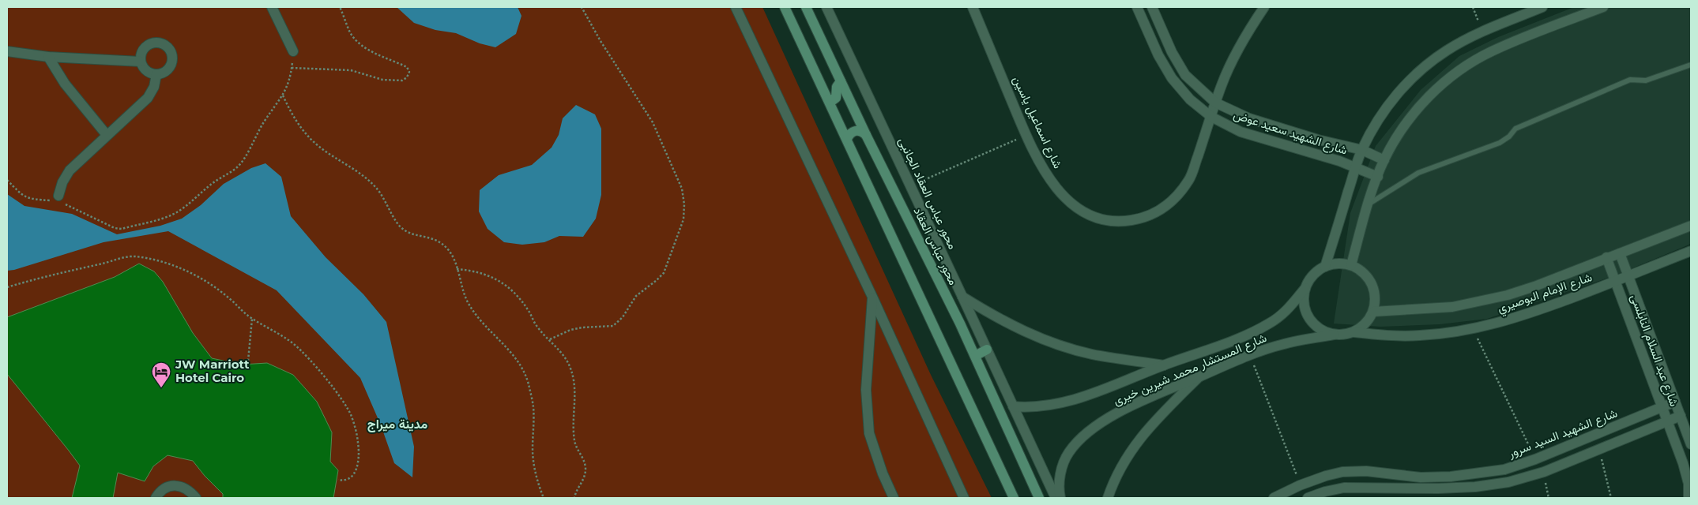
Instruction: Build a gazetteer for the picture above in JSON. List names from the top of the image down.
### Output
{
  "streets": {
    "main road": ["محور عباس العقاد"],
    "street": [
      "شارع اسماعيل ياسين",
      "شارع الشهيد سعيد عوض",
      "محور عباس العقاد الجانبى",
      "شارع الإمام البوصيري",
      "شارع عبد السلام النابلسى",
      "شارع المستشار محمد شيرين خيرى",
      "شارع الشهيد السيد سرور"
    ]
  },
  "crossings": [
    ["شارع اسماعيل ياسين", "شارع الشهيد سعيد عوض"],
    ["محور عباس العقاد الجانبى", "شارع المستشار محمد شيرين خيرى"],
    ["شارع الإمام البوصيري", "شارع عبد السلام النابلسى"],
    ["شارع الإمام البوصيري", "شارع المستشار محمد شيرين خيرى"],
    ["شارع عبد السلام النابلسى", "شارع الشهيد السيد سرور"]
  ],
  "districts": ["مدينة ميراج"],
  "places": {
    "hotel": ["JW Marriott Hotel Cairo"]
  }
}
